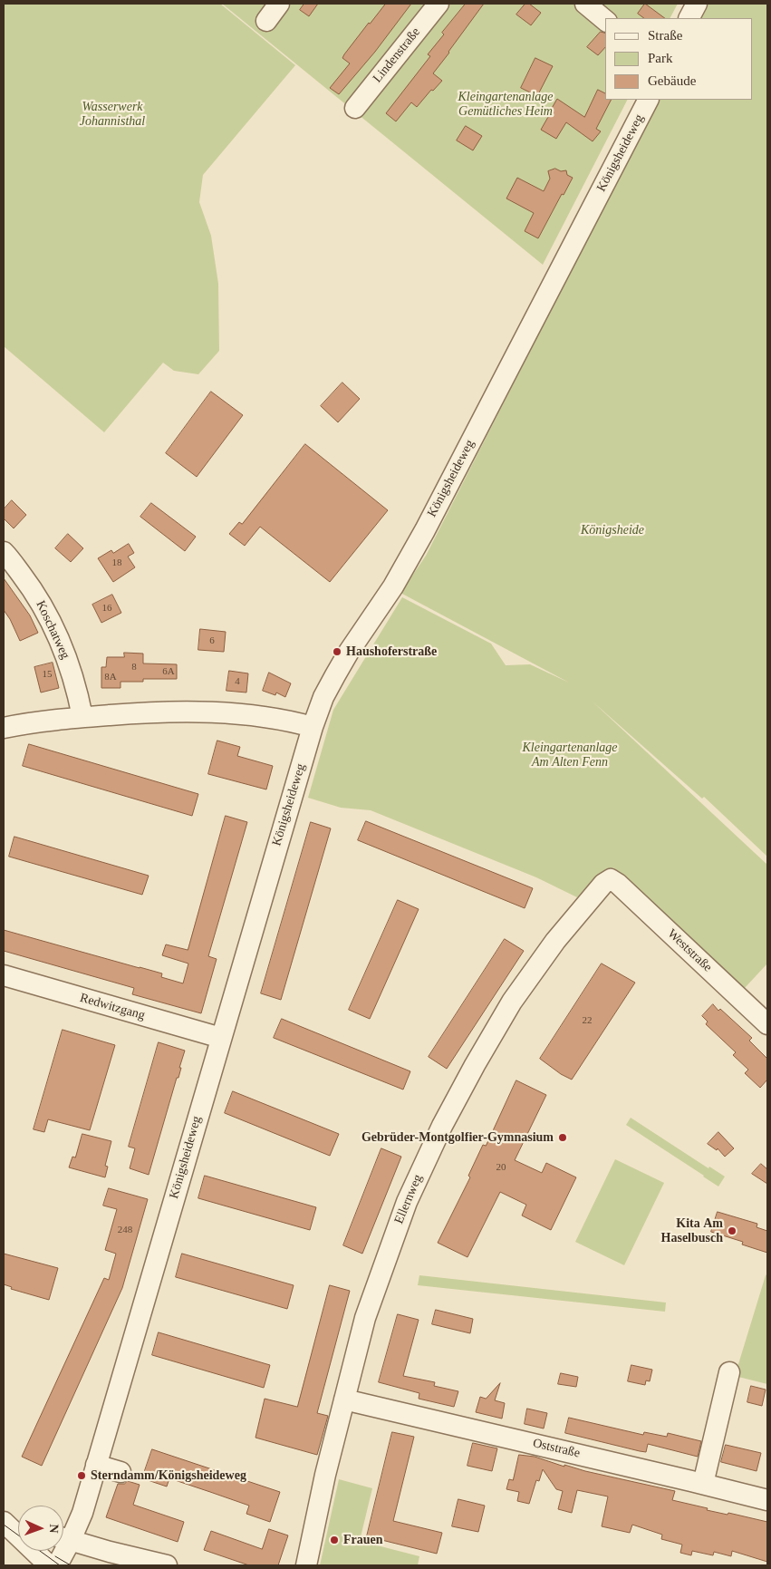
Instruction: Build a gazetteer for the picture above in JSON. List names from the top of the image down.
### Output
{
  "streets": {
    "street": [
      "Lindenstraße",
      "Königsheideweg",
      "Koschatweg",
      "Weststraße",
      "Redwitzgang",
      "Ellernweg",
      "Oststraße"
    ]
  },
  "crossings": [
    ["Königsheideweg", "Redwitzgang"],
    ["Weststraße", "Ellernweg"],
    ["Ellernweg", "Oststraße"]
  ],
  "parks": [
    "Kleingartenanlage Gemütliches Heim",
    "Wasserwerk Johannisthal",
    "Königsheide",
    "Kleingartenanlage Am Alten Fenn"
  ],
  "places": [
    "Haushoferstraße",
    "Gebrüder-Montgolfier-Gymnasium",
    "Kita Am Haselbusch",
    "Sterndamm/Königsheideweg",
    "Frauen"
  ],
  "house_numbers": [
    "18",
    "16",
    "6",
    "8",
    "6A",
    "15",
    "8A",
    "4",
    "22",
    "20",
    "248"
  ],
  "legend": ["Straße", "Park", "Gebäude"],
  "north": "right"
}
